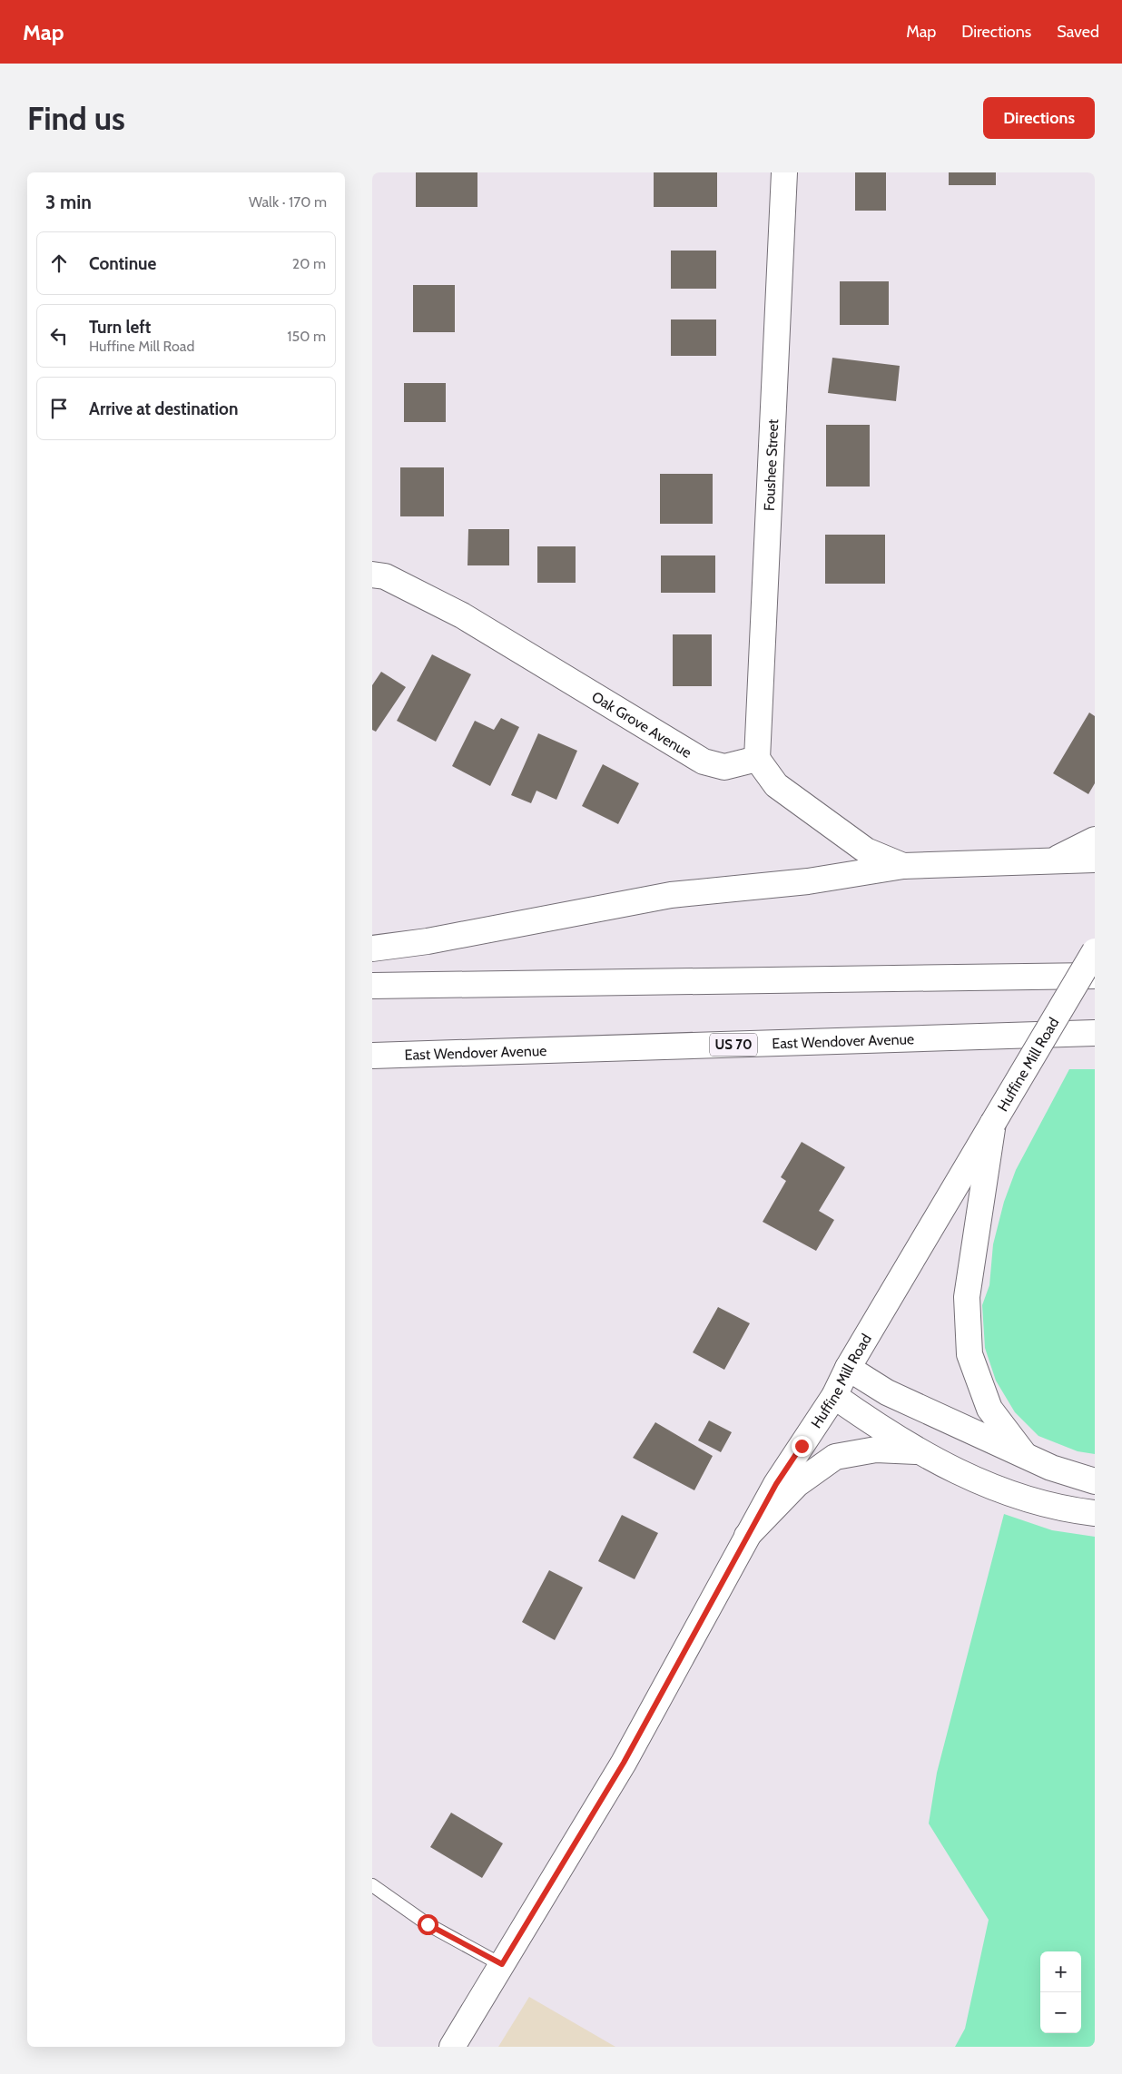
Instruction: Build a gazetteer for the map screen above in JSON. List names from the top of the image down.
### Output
{
  "streets": {
    "main road": [
      "Foushee Street",
      "Oak Grove Avenue",
      "East Wendover Avenue",
      "US 70",
      "Huffine Mill Road"
    ]
  },
  "crossings": [
    ["Foushee Street", "Oak Grove Avenue"]
  ],
  "page": {
    "header": "Map",
    "nav": ["Map", "Directions", "Saved"],
    "buttons": "Directions",
    "title": "Find us",
    "heading": ["3 min", "Walk · 170 m"],
    "list": [
      ["Continue", "20 m"],
      ["Turn left", "Huffine Mill Road", "150 m"],
      "Arrive at destination"
    ],
    "map_buttons": ["+", "−"]
  }
}
